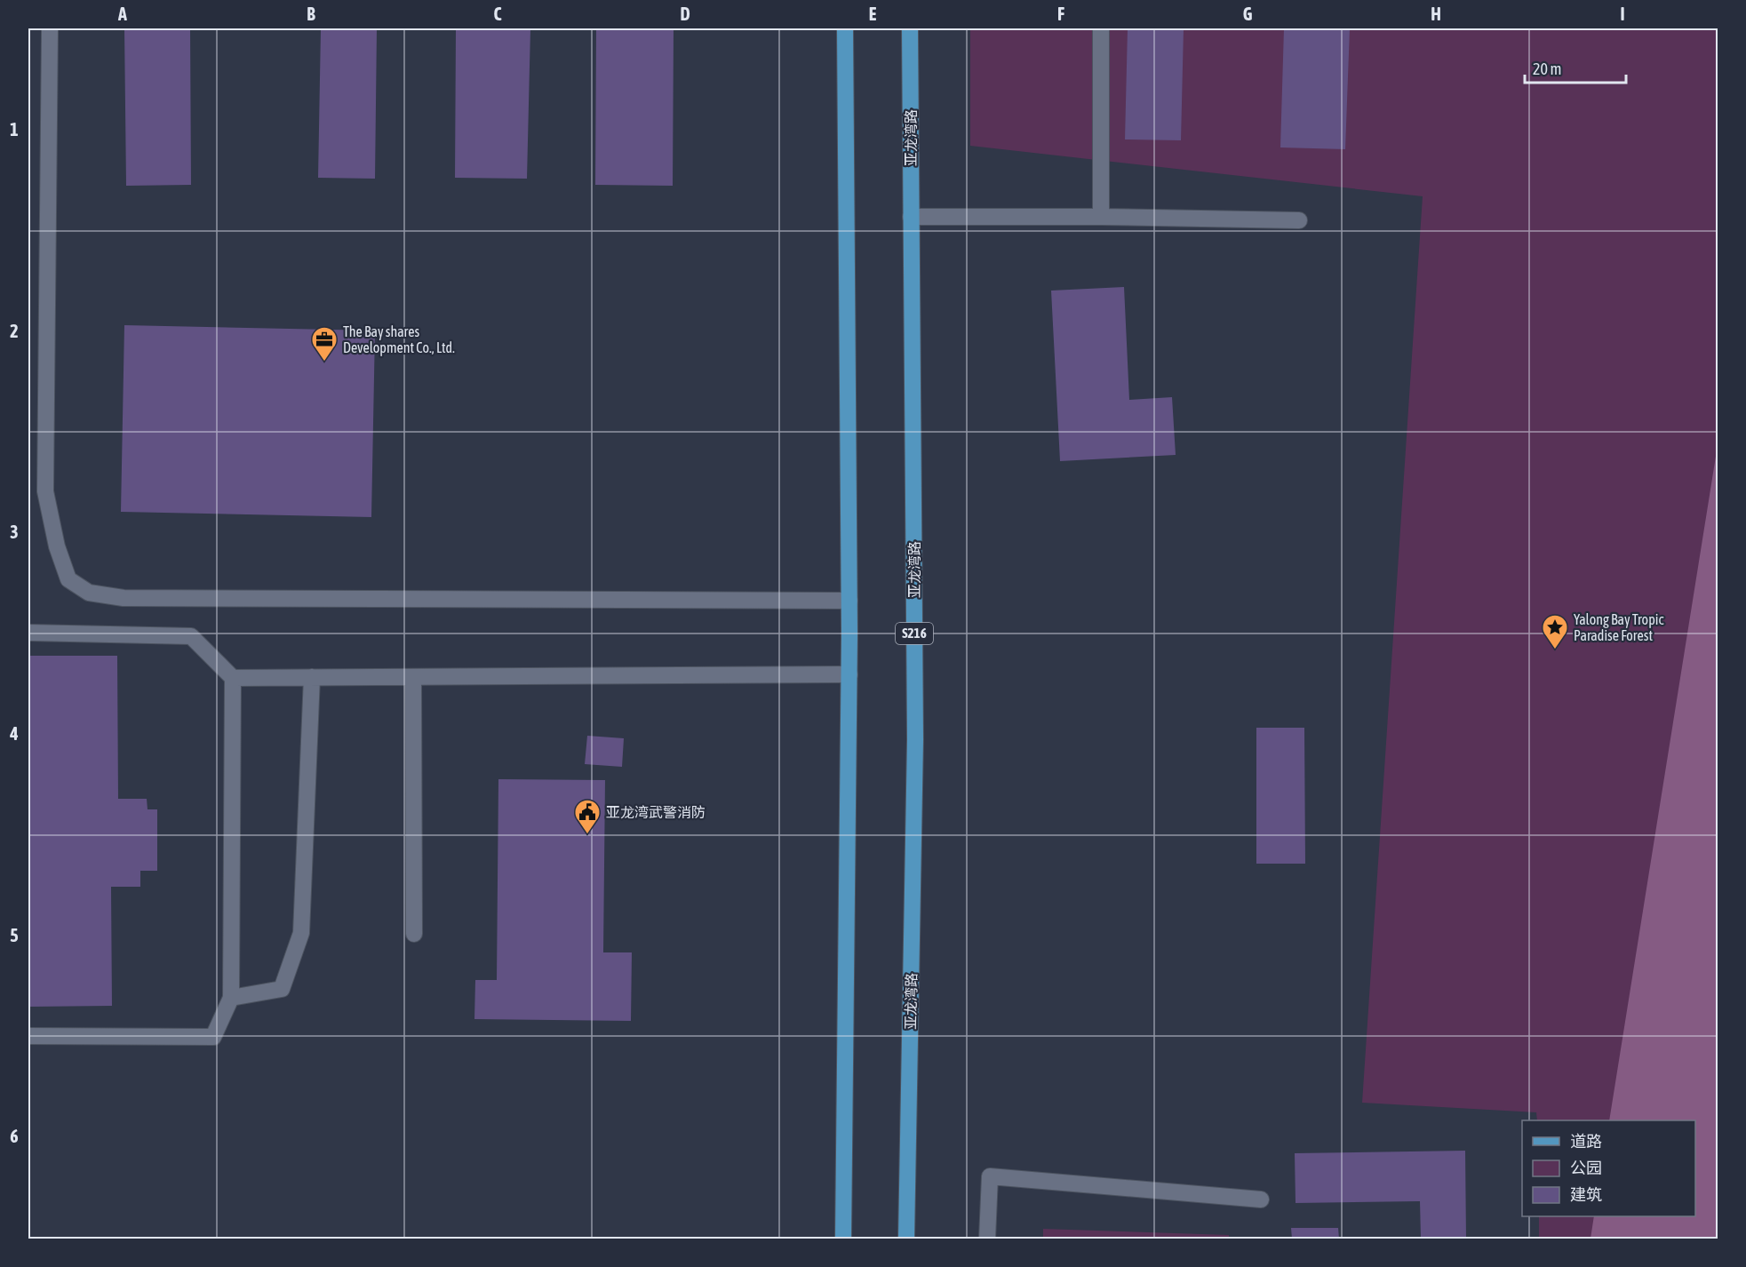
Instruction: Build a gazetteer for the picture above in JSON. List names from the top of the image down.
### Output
{
  "streets": {
    "main road": ["亚龙湾路", "S216"]
  },
  "places": {
    "office": ["The Bay shares Development Co., Ltd."],
    "place": ["Yalong Bay Tropic Paradise Forest"],
    "public building": ["亚龙湾武警消防"]
  },
  "legend": ["道路", "公园", "建筑"],
  "scale_bar": "20 m",
  "grid": {
    "columns": [
      "A",
      "B",
      "C",
      "D",
      "E",
      "F",
      "G",
      "H",
      "I"
    ],
    "rows": [
      "1",
      "2",
      "3",
      "4",
      "5",
      "6"
    ]
  }
}
